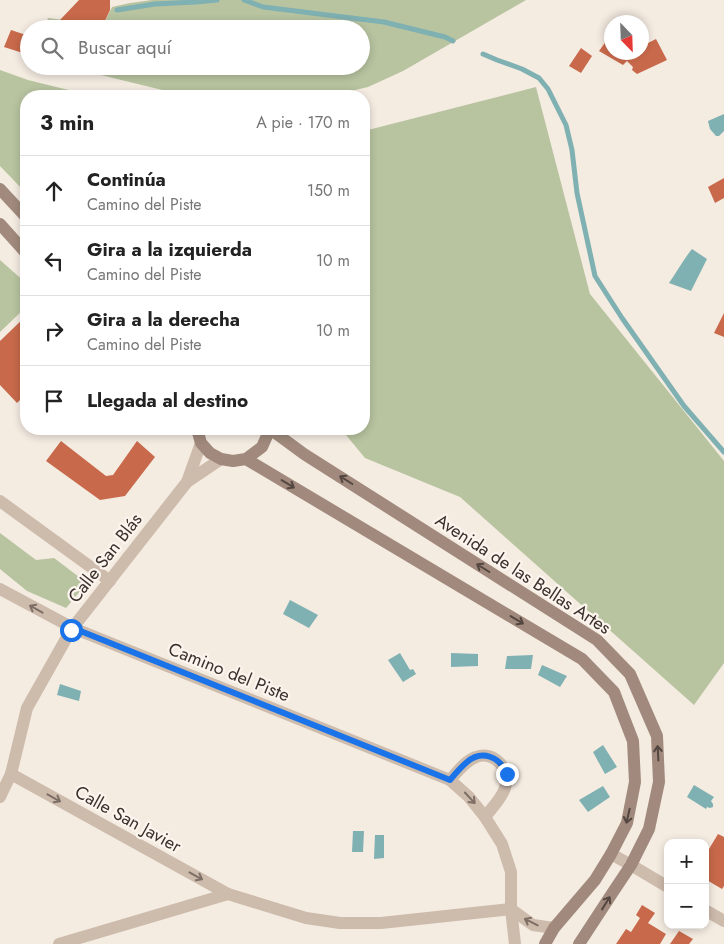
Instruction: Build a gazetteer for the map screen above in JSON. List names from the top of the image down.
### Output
{
  "streets": {
    "street": [
      "Calle San Blás",
      "Avenida de las Bellas Artes",
      "Camino del Piste",
      "Calle San Javier"
    ]
  },
  "crossings": [
    ["Calle San Blás", "Camino del Piste"],
    ["Calle San Blás", "Calle San Javier"],
    ["Camino del Piste", "Calle San Javier"]
  ],
  "one_way": ["Avenida de las Bellas Artes", "Calle San Javier"],
  "north": "bottom right",
  "page": {
    "search": "Buscar aquí",
    "heading": ["3 min", "A pie · 170 m"],
    "list": [
      ["Continúa", "Camino del Piste", "150 m"],
      ["Gira a la izquierda", "Camino del Piste", "10 m"],
      ["Gira a la derecha", "Camino del Piste", "10 m"],
      "Llegada al destino"
    ],
    "map_buttons": ["+", "−"]
  }
}
